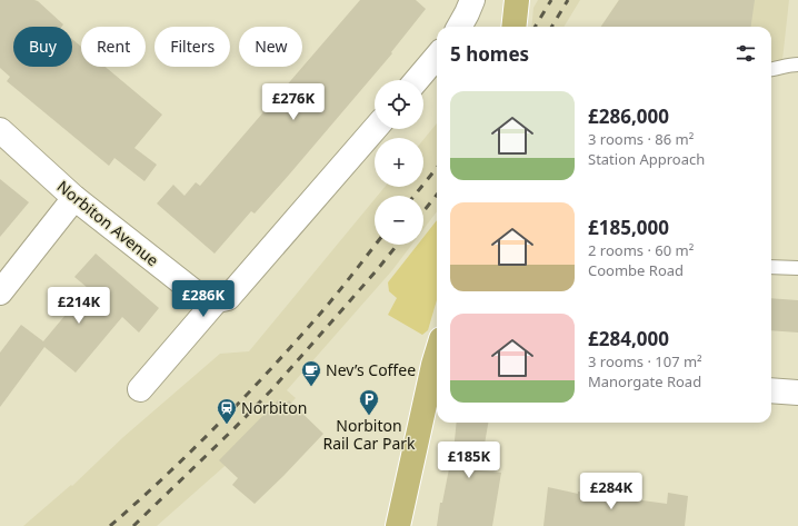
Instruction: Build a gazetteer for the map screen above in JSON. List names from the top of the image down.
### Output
{
  "streets": {
    "street": ["Norbiton Avenue"]
  },
  "places": {
    "cafe": ["Nev’s Coffee"],
    "parking": ["Norbiton Rail Car Park"],
    "station": ["Norbiton"]
  },
  "page": {
    "chip": [
      "Buy",
      "Rent",
      "Filters",
      "New"
    ],
    "heading": "5 homes",
    "map_buttons": ["+", "−"],
    "list": [
      {
        "name": "£286,000",
        "note": "3 rooms · 86 m² · Station Approach"
      },
      {
        "name": "£185,000",
        "note": "2 rooms · 60 m² · Coombe Road"
      },
      {
        "name": "£284,000",
        "note": "3 rooms · 107 m² · Manorgate Road"
      }
    ],
    "price": [
      "£276K",
      "£286K",
      "£214K",
      "£185K",
      "£284K"
    ]
  }
}
